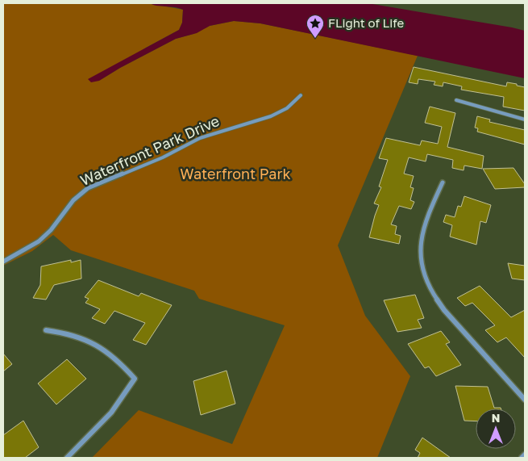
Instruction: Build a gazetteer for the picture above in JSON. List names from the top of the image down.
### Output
{
  "streets": {
    "street": ["Waterfront Park Drive"]
  },
  "parks": ["Waterfront Park"],
  "places": {
    "place": ["FLight of Life"]
  },
  "north": "top"
}
